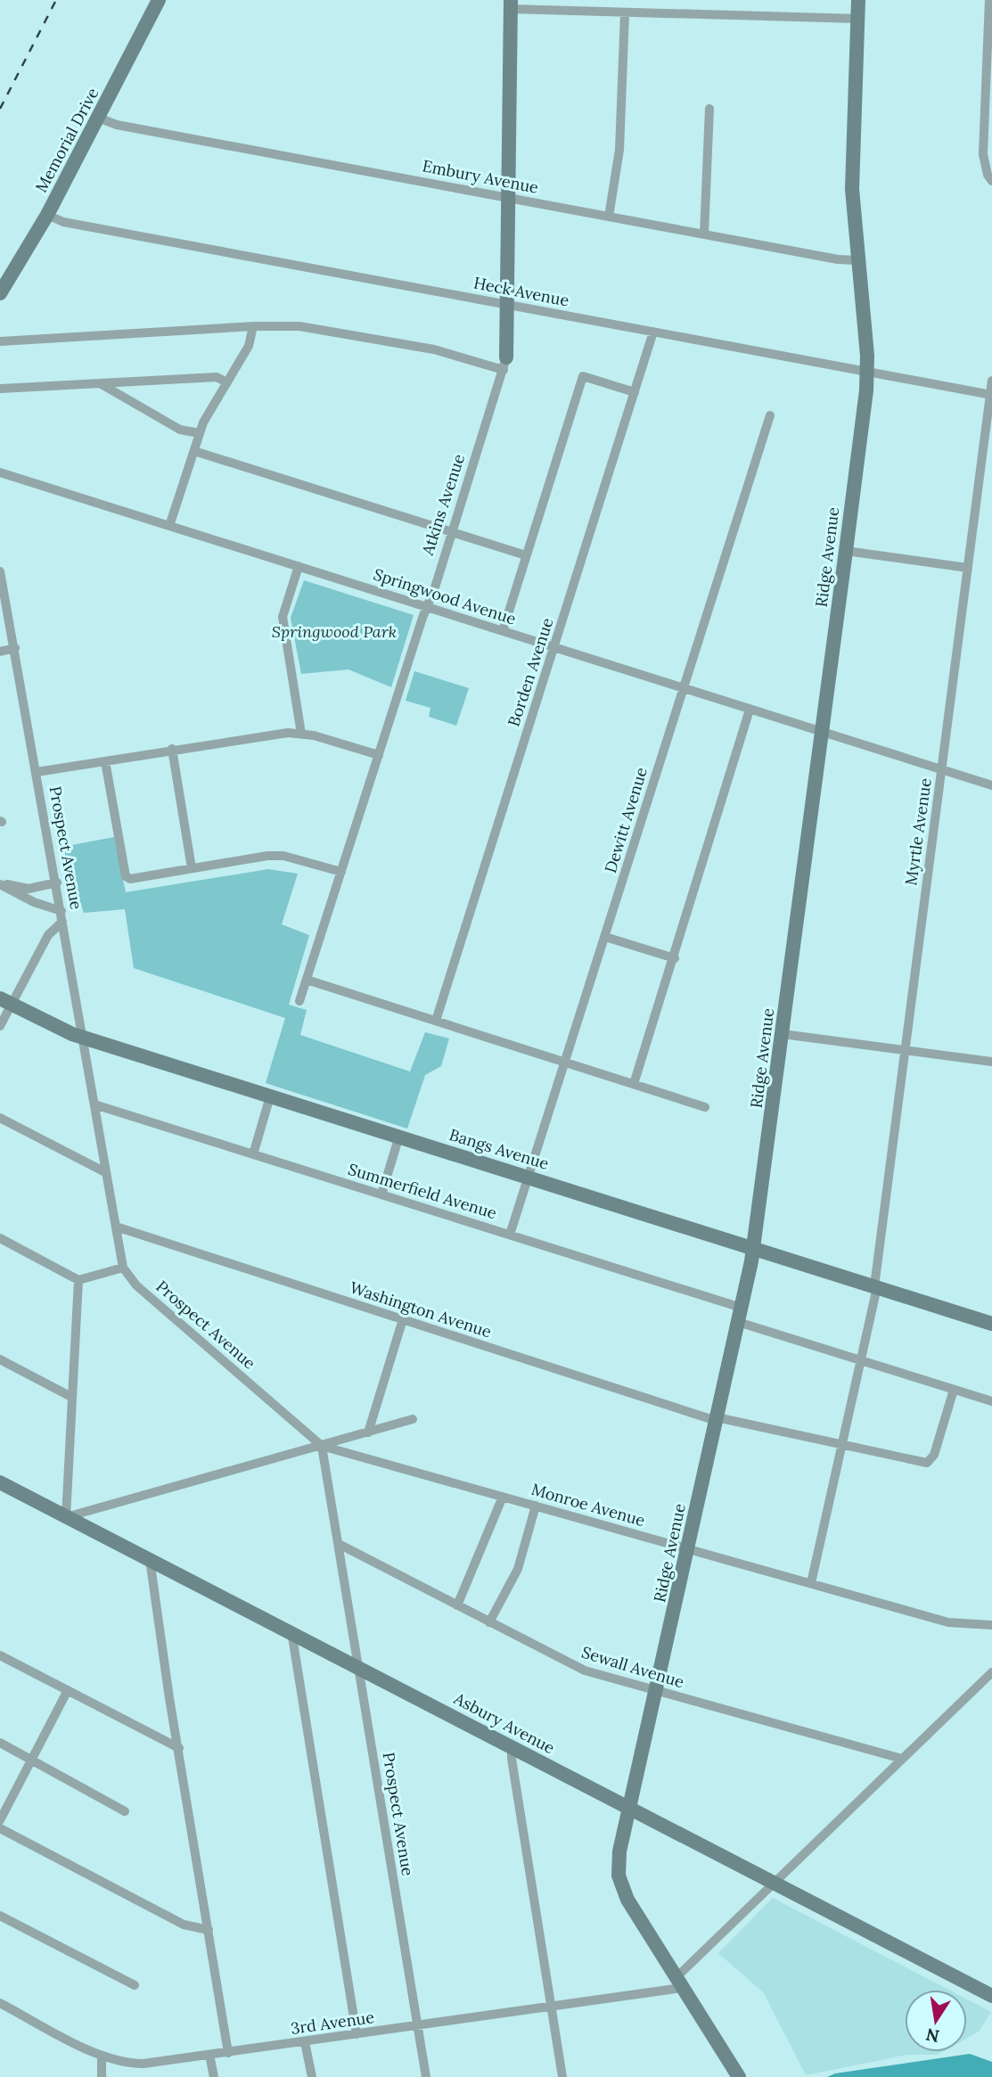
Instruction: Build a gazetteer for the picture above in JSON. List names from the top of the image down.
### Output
{
  "streets": {
    "street": [
      "Memorial Drive",
      "Embury Avenue",
      "Heck Avenue",
      "Atkins Avenue",
      "Ridge Avenue",
      "Springwood Avenue",
      "Borden Avenue",
      "Dewitt Avenue",
      "Myrtle Avenue",
      "Prospect Avenue",
      "Bangs Avenue",
      "Summerfield Avenue",
      "Washington Avenue",
      "Monroe Avenue",
      "Sewall Avenue",
      "Asbury Avenue",
      "3rd Avenue"
    ]
  },
  "crossings": [
    ["Memorial Drive", "Embury Avenue"],
    ["Memorial Drive", "Heck Avenue"],
    ["Embury Avenue", "Atkins Avenue"],
    ["Embury Avenue", "Ridge Avenue"],
    ["Heck Avenue", "Atkins Avenue"],
    ["Heck Avenue", "Ridge Avenue"],
    ["Heck Avenue", "Borden Avenue"],
    ["Heck Avenue", "Myrtle Avenue"],
    ["Atkins Avenue", "Springwood Avenue"],
    ["Ridge Avenue", "Springwood Avenue"],
    ["Ridge Avenue", "Bangs Avenue"],
    ["Ridge Avenue", "Summerfield Avenue"],
    ["Ridge Avenue", "Washington Avenue"],
    ["Ridge Avenue", "Monroe Avenue"],
    ["Ridge Avenue", "Sewall Avenue"],
    ["Ridge Avenue", "Asbury Avenue"],
    ["Ridge Avenue", "3rd Avenue"],
    ["Springwood Avenue", "Borden Avenue"],
    ["Springwood Avenue", "Dewitt Avenue"],
    ["Springwood Avenue", "Myrtle Avenue"],
    ["Dewitt Avenue", "Bangs Avenue"],
    ["Dewitt Avenue", "Summerfield Avenue"],
    ["Myrtle Avenue", "Bangs Avenue"],
    ["Myrtle Avenue", "Washington Avenue"],
    ["Myrtle Avenue", "Monroe Avenue"],
    ["Prospect Avenue", "Bangs Avenue"],
    ["Prospect Avenue", "Summerfield Avenue"],
    ["Prospect Avenue", "Washington Avenue"],
    ["Prospect Avenue", "Monroe Avenue"],
    ["Prospect Avenue", "Sewall Avenue"],
    ["Prospect Avenue", "Asbury Avenue"],
    ["Prospect Avenue", "3rd Avenue"]
  ],
  "parks": ["Springwood Park"],
  "north": "bottom"
}
